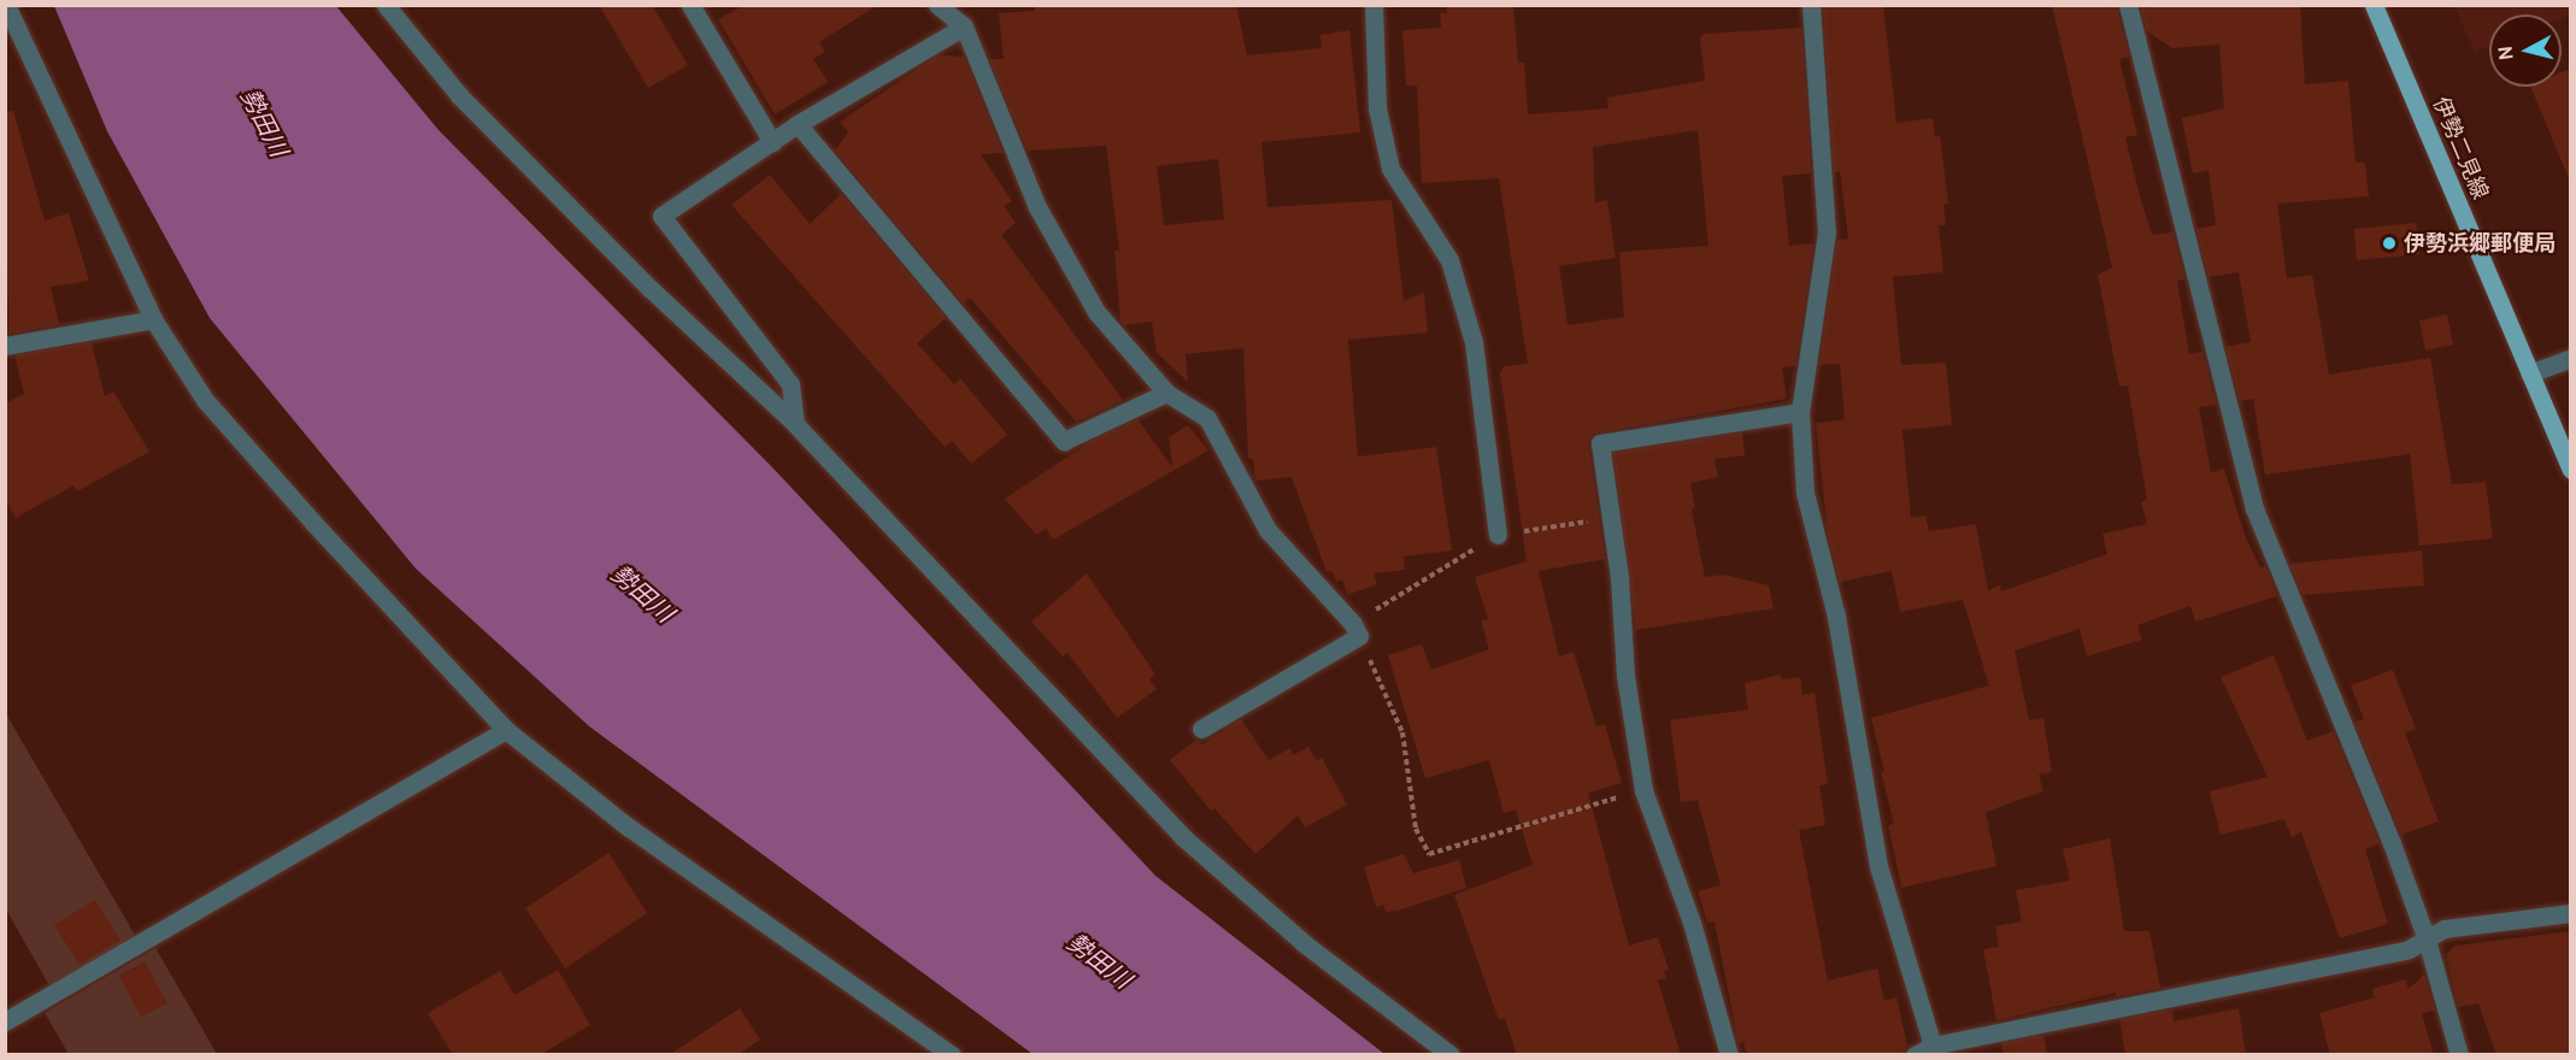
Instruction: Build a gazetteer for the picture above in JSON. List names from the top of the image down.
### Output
{
  "streets": {
    "main road": ["伊勢二見線"]
  },
  "water": ["勢田川"],
  "places": ["伊勢浜郷郵便局"],
  "north": "left"
}
